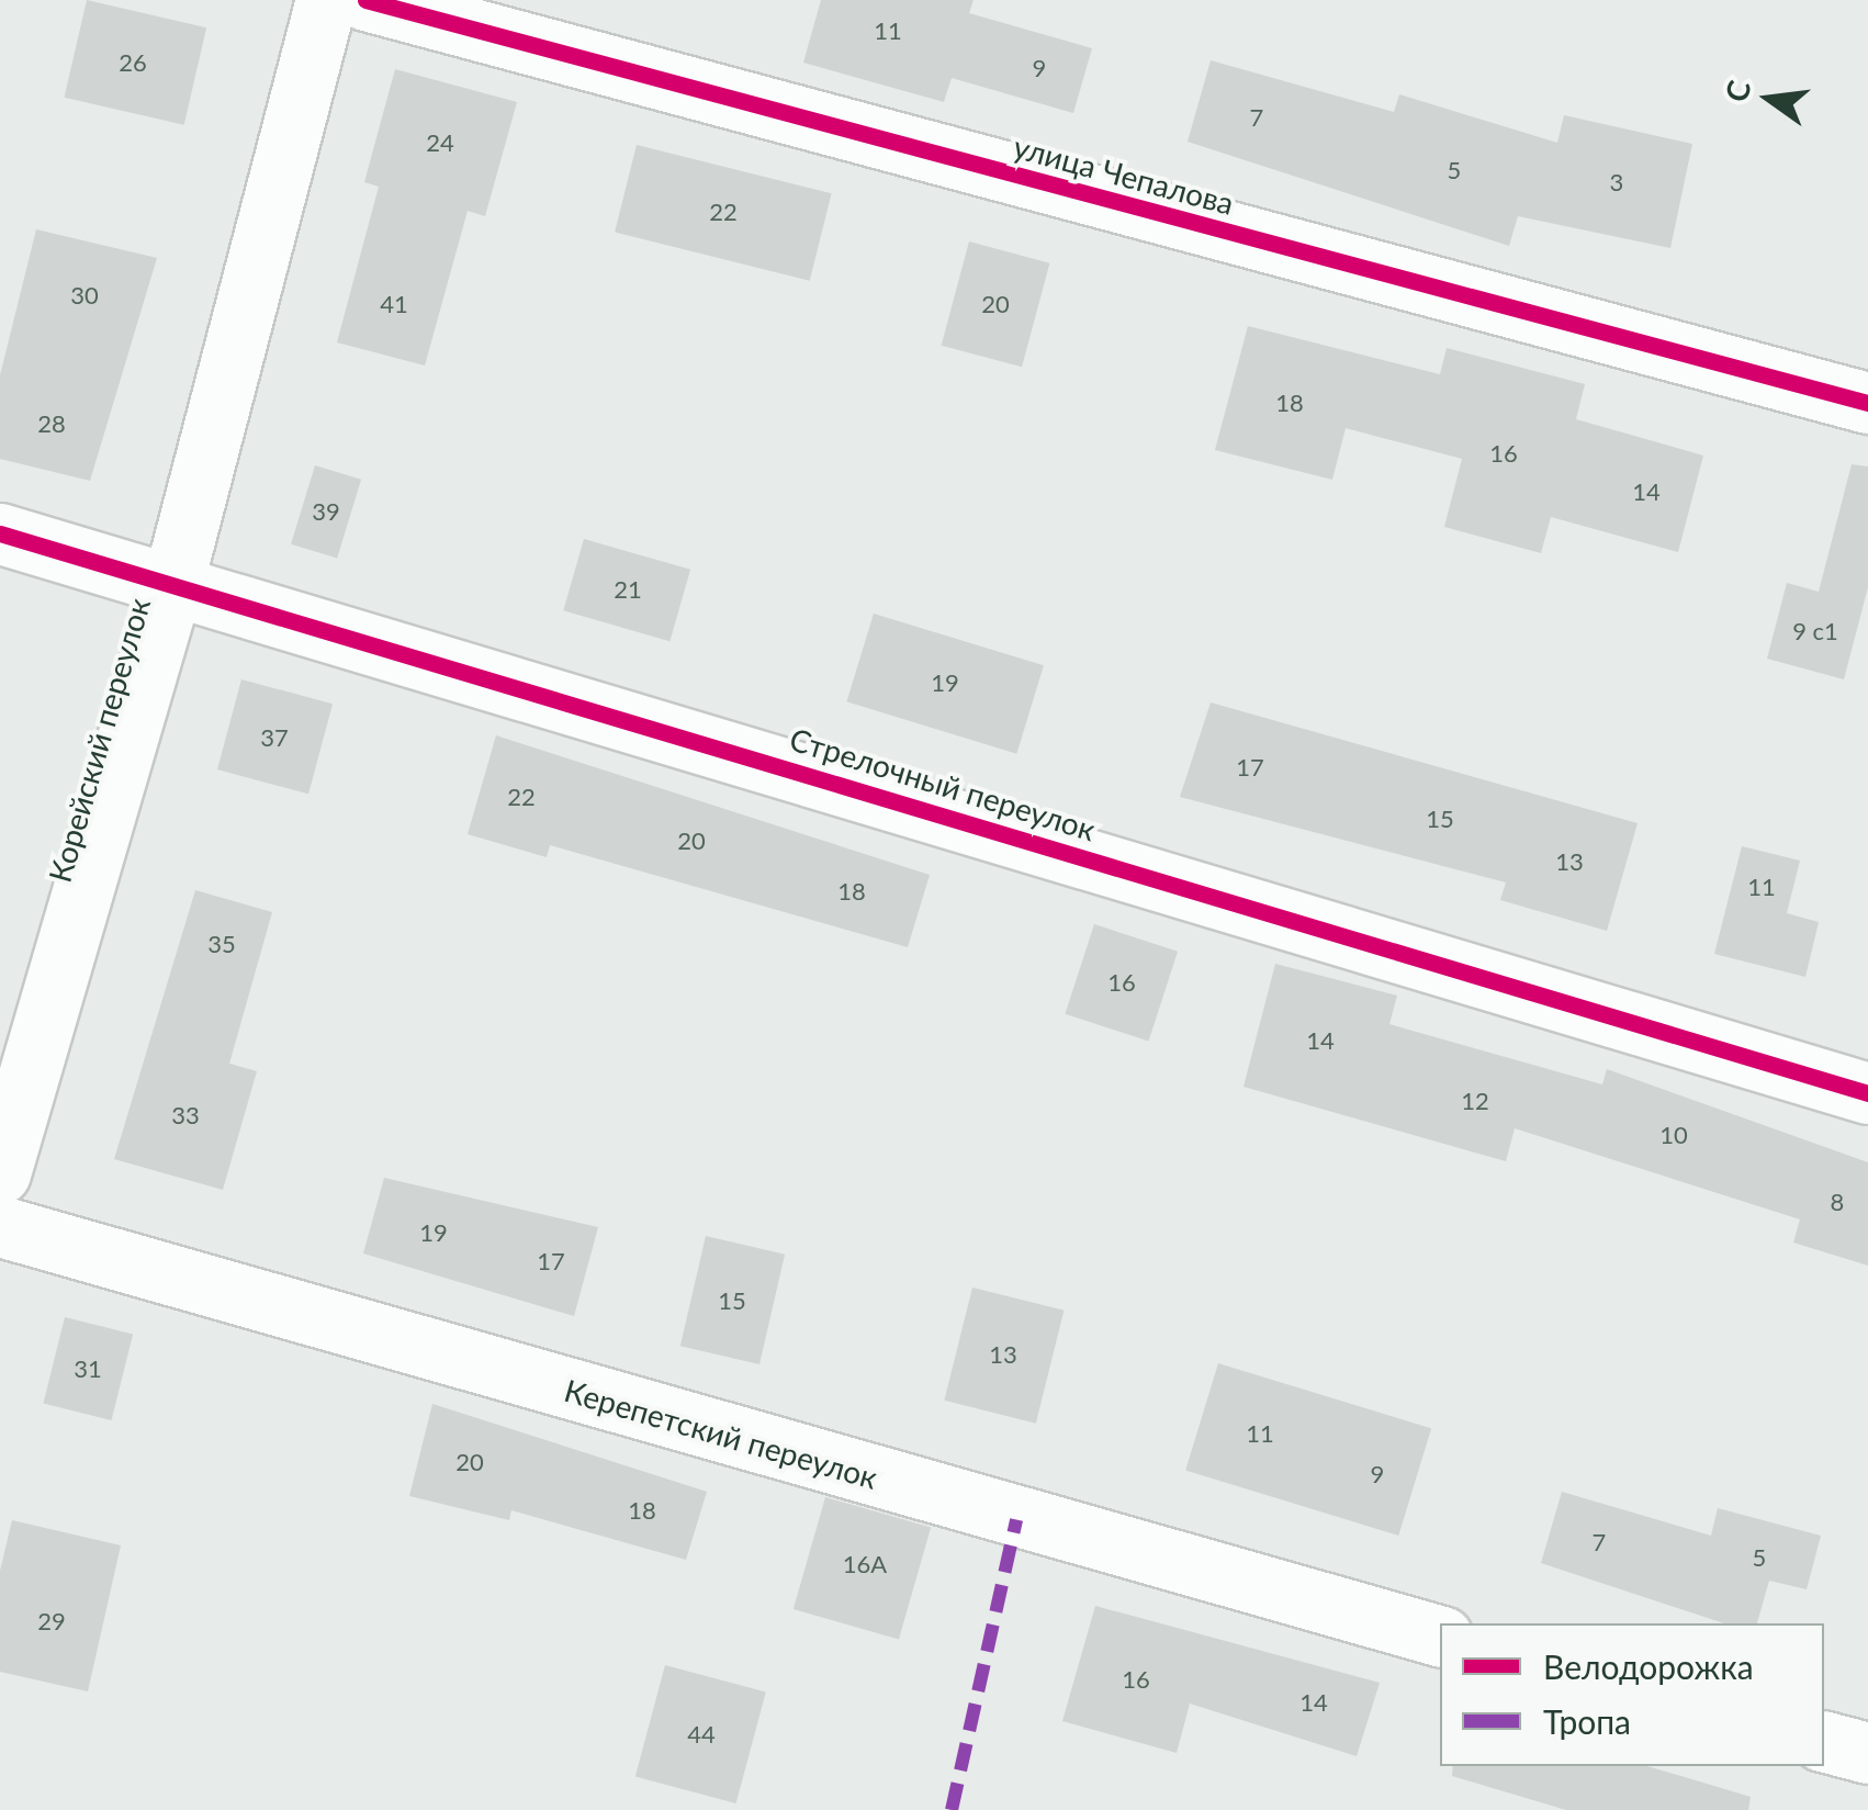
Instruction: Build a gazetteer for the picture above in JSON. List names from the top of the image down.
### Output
{
  "streets": {
    "street": [
      "улица Чепалова",
      "Корейский переулок",
      "Стрелочный переулок",
      "Керепетский переулок"
    ]
  },
  "crossings": [
    ["Корейский переулок", "Стрелочный переулок"]
  ],
  "house_numbers": [
    "11",
    "26",
    "9",
    "7",
    "24",
    "5",
    "3",
    "22",
    "30",
    "41",
    "20",
    "18",
    "28",
    "16",
    "14",
    "39",
    "21",
    "9 с1",
    "19",
    "37",
    "17",
    "22",
    "15",
    "20",
    "13",
    "11",
    "18",
    "35",
    "16",
    "14",
    "12",
    "33",
    "10",
    "8",
    "19",
    "17",
    "15",
    "13",
    "31",
    "11",
    "20",
    "9",
    "18",
    "7",
    "5",
    "16А",
    "29",
    "16",
    "14",
    "44"
  ],
  "legend": ["Велодорожка", "Тропа"],
  "north": "left"
}
